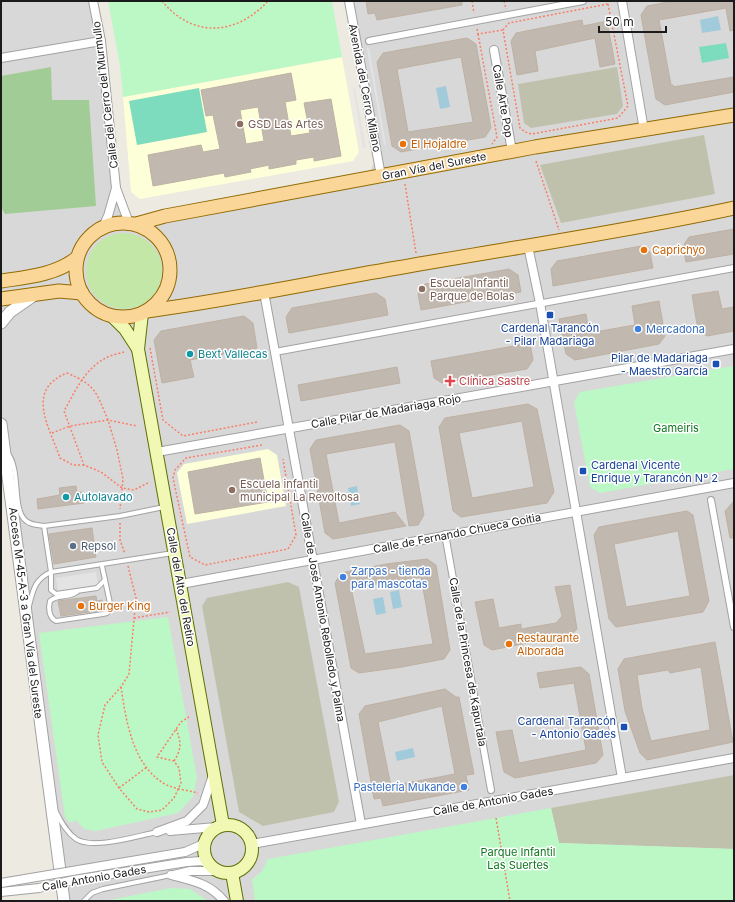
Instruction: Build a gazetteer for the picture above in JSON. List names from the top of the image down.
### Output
{
  "streets": {
    "main road": ["Gran Vía del Sureste", "Calle del Alto del Retiro"],
    "street": [
      "Avenida del Cerro Milano",
      "Calle del Cerro del Murmullo",
      "Calle Arte Pop",
      "Calle Pilar de Madariaga Rojo",
      "Calle de Fernando Chueca Goitia",
      "Acceso M-45-A-3 a Gran Vía del Sureste",
      "Calle de José Antonio Rebolledo y Palma",
      "Calle de la Princesa de Kapurtala",
      "Calle de Antonio Gades",
      "Calle Antonio Gades"
    ]
  },
  "crossings": [
    ["Avenida del Cerro Milano", "Gran Vía del Sureste"],
    ["Calle del Cerro del Murmullo", "Gran Vía del Sureste"],
    ["Calle del Cerro del Murmullo", "Calle del Alto del Retiro"],
    ["Calle Arte Pop", "Gran Vía del Sureste"],
    ["Gran Vía del Sureste", "Calle del Alto del Retiro"],
    ["Calle Pilar de Madariaga Rojo", "Calle del Alto del Retiro"],
    ["Calle Pilar de Madariaga Rojo", "Calle de José Antonio Rebolledo y Palma"],
    ["Calle de Fernando Chueca Goitia", "Calle del Alto del Retiro"],
    ["Calle de Fernando Chueca Goitia", "Calle de José Antonio Rebolledo y Palma"],
    ["Calle de Fernando Chueca Goitia", "Calle de la Princesa de Kapurtala"],
    ["Calle del Alto del Retiro", "Calle de Antonio Gades"],
    ["Calle del Alto del Retiro", "Calle Antonio Gades"],
    ["Calle de José Antonio Rebolledo y Palma", "Calle de Antonio Gades"],
    ["Calle de Antonio Gades", "Calle Antonio Gades"]
  ],
  "parks": ["Gameiris", "Parque Infantil Las Suertes"],
  "places": {
    "other": [
      "GSD Las Artes",
      "El Hojaldre",
      "Caprichyo",
      "Escuela Infantil Parque de Bolas",
      "Mercadona",
      "Bext Vallecas",
      "Escuela infantil municipal La Revoltosa",
      "Autolavado",
      "Repsol",
      "Zarpas - tienda para mascotas",
      "Burger King",
      "Restaurante Alborada",
      "Pastelería Mukande"
    ],
    "transit": [
      "Cardenal Tarancón - Pilar Madariaga",
      "Pilar de Madariaga - Maestro García",
      "Cardenal Vicente Enrique y Tarancón Nº 2",
      "Cardenal Tarancón - Antonio Gades"
    ],
    "health": ["Clínica Sastre"]
  },
  "scale_bar": "50 m"
}
